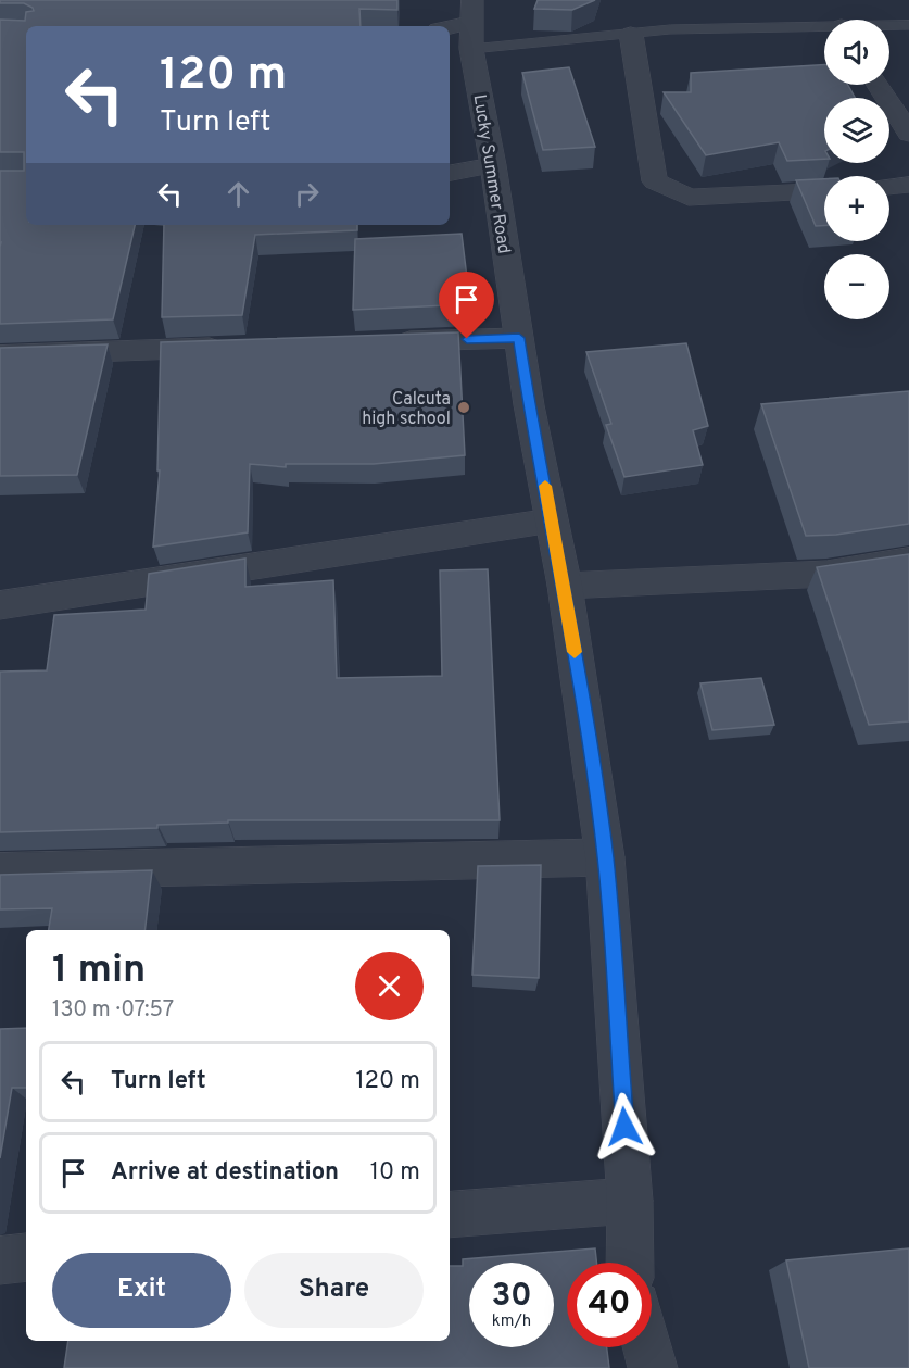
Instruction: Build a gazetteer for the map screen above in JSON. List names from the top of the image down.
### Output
{
  "streets": {
    "street": ["Lucky Summer Road"]
  },
  "places": ["Calcuta high school"],
  "page": {
    "map_buttons": ["+", "−"],
    "turn": ["120 m", "Turn left"],
    "heading": ["1 min", "130 m · 07:57"],
    "list": [
      {
        "name": "Turn left",
        "value": "120 m"
      },
      {
        "name": "Arrive at destination",
        "value": "10 m"
      }
    ],
    "buttons": ["Exit", "Share"],
    "speed": "30 km/h",
    "limit": "40"
  }
}
